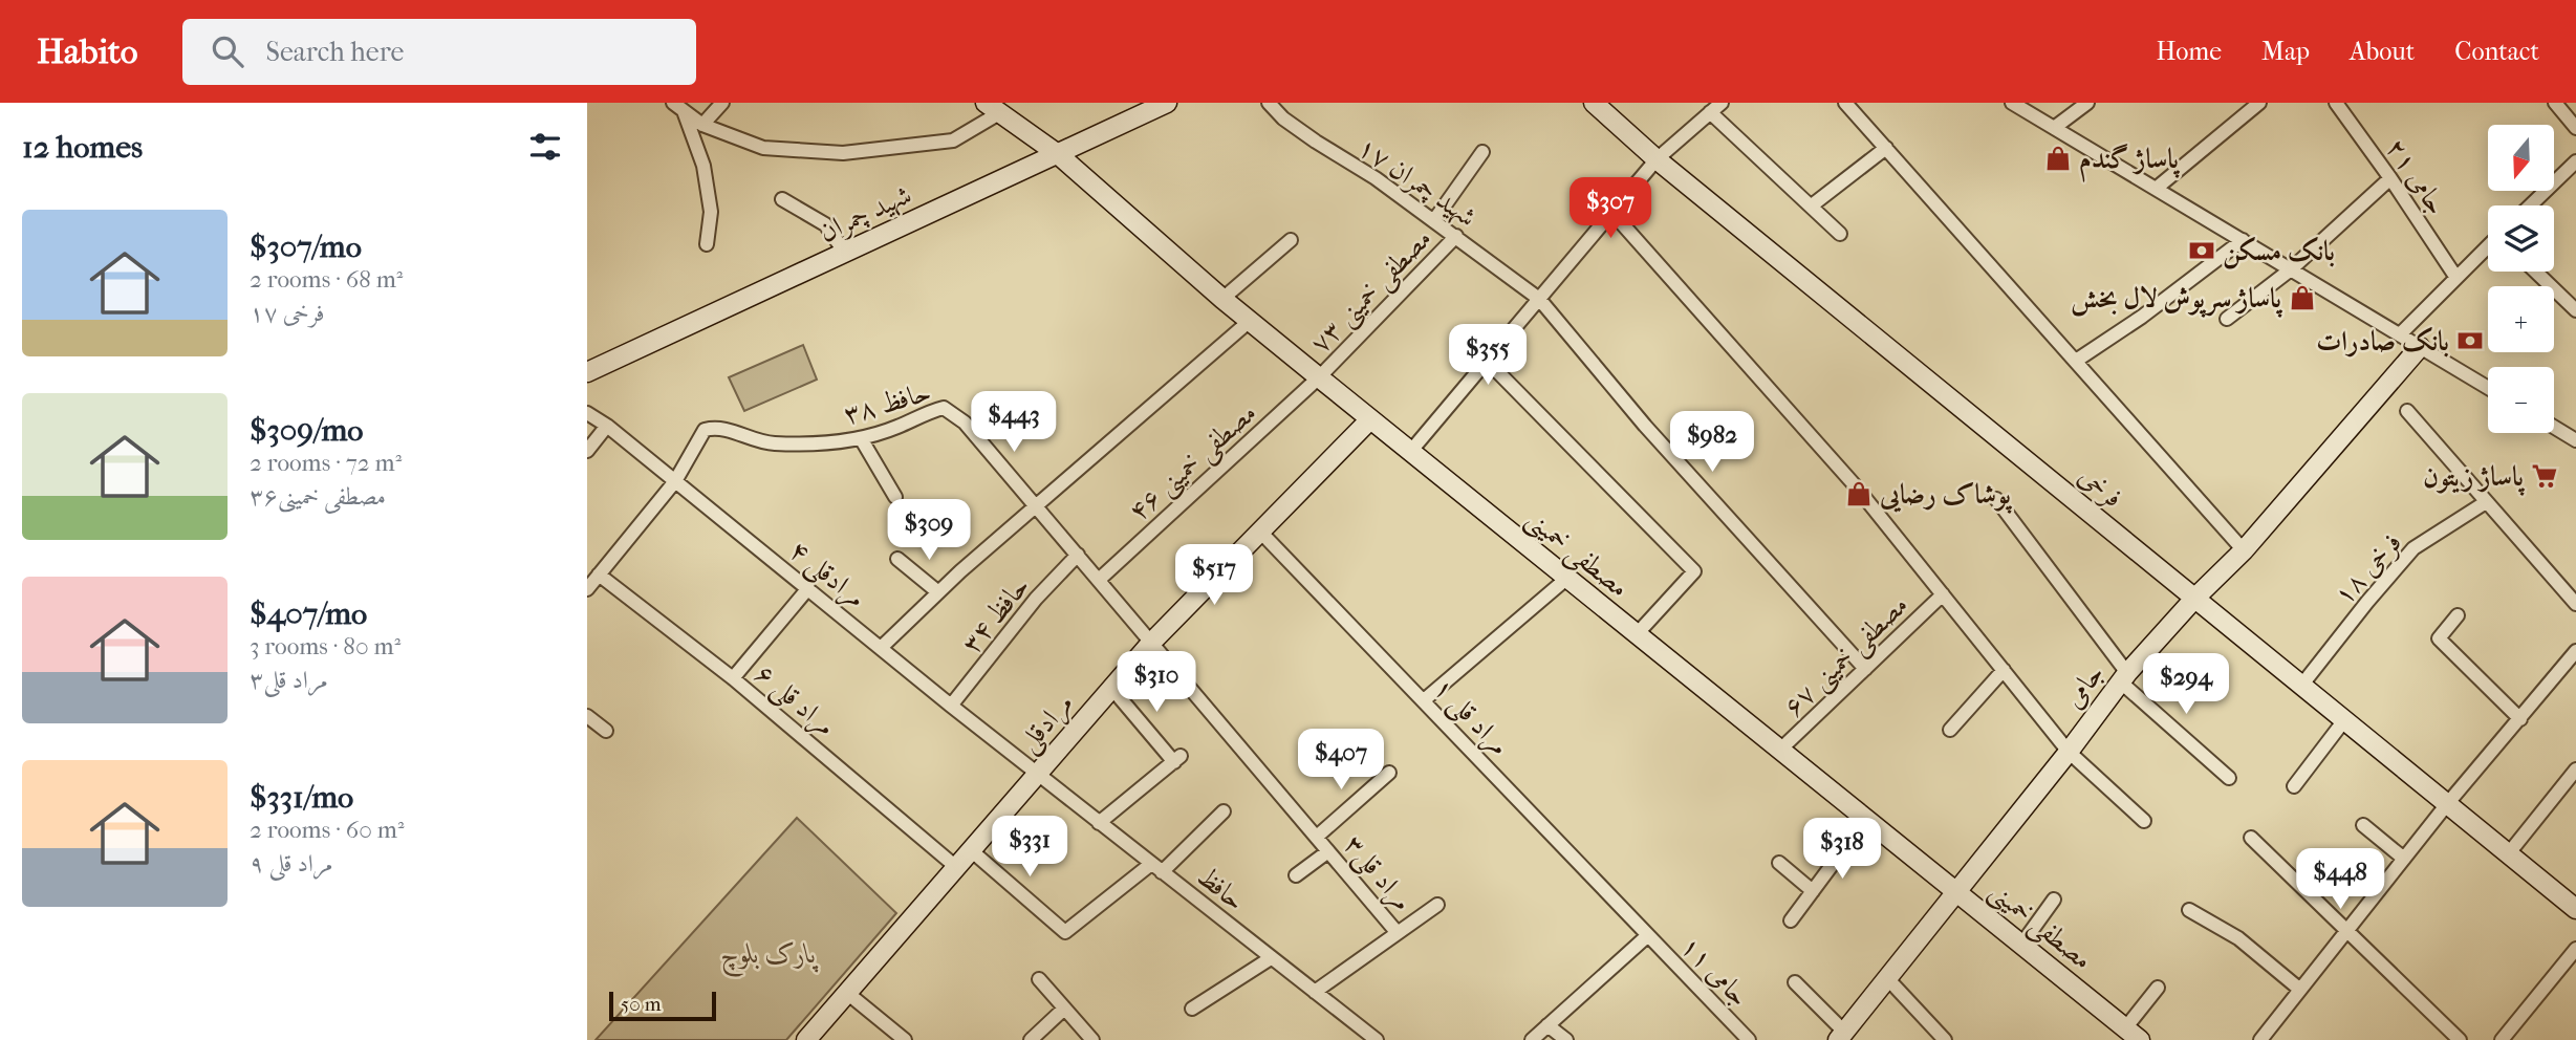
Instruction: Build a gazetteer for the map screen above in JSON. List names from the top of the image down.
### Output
{
  "streets": {
    "street": [
      "جامی ۲۱",
      "شهید چمران ۱۷",
      "شهید چمران",
      "مصطفی خمینی ۷۳",
      "حافظ ۳۸",
      "مصطفی خمینی ۴۶",
      "فرخی",
      "مصطفی خمینی",
      "فرخی ۱۸",
      "مرادقلی ۴",
      "حافظ ۳۴",
      "مصطفی خمینی ۶۷",
      "جامی",
      "مراد قلی ۶",
      "مراد قلی ۱",
      "مرادقلی",
      "مراد قلی۳",
      "حافظ",
      "جامی ۱۱"
    ]
  },
  "crossings": [
    ["شهید چمران ۱۷", "مصطفی خمینی ۷۳"],
    ["شهید چمران ۱۷", "مصطفی خمینی ۶۷"],
    ["شهید چمران", "مصطفی خمینی"],
    ["مصطفی خمینی ۷۳", "مصطفی خمینی ۴۶"],
    ["مصطفی خمینی ۷۳", "مصطفی خمینی"],
    ["حافظ ۳۸", "مرادقلی ۴"],
    ["حافظ ۳۸", "مراد قلی ۶"],
    ["حافظ ۳۸", "مراد قلی۳"],
    ["مصطفی خمینی ۴۶", "مصطفی خمینی"],
    ["مصطفی خمینی ۴۶", "مراد قلی۳"],
    ["فرخی", "فرخی ۱۸"],
    ["فرخی", "جامی"],
    ["مصطفی خمینی", "مصطفی خمینی ۶۷"],
    ["مصطفی خمینی", "جامی"],
    ["مصطفی خمینی", "مرادقلی"],
    ["مرادقلی ۴", "حافظ ۳۴"],
    ["مرادقلی ۴", "مرادقلی"],
    ["مرادقلی ۴", "حافظ"],
    ["حافظ ۳۴", "مراد قلی۳"],
    ["مراد قلی ۶", "مرادقلی"],
    ["مراد قلی ۱", "مرادقلی"],
    ["مراد قلی ۱", "جامی ۱۱"],
    ["مرادقلی", "مراد قلی۳"],
    ["مرادقلی", "حافظ"]
  ],
  "parks": ["پارک بلوچ"],
  "places": {
    "shop": ["پاساژ گندم", "پاساژ سرپوش لال بخش", "پوشاک رضایی"],
    "bank": ["بانک مسکن", "بانک صادرات"],
    "supermarket": ["پاساژ زیتون"]
  },
  "scale_bar": "50 m",
  "north": "bottom",
  "page": {
    "header": "Habito",
    "search": "Search here",
    "nav": [
      "Home",
      "Map",
      "About",
      "Contact"
    ],
    "heading": "12 homes",
    "map_buttons": ["+", "−"],
    "price": [
      "$307",
      "$355",
      "$443",
      "$982",
      "$309",
      "$517",
      "$310",
      "$294",
      "$407",
      "$331",
      "$318",
      "$448"
    ],
    "list": [
      {
        "name": "$307/mo",
        "note": "2 rooms · 68 m² · فرخی ۱۷"
      },
      {
        "name": "$309/mo",
        "note": "2 rooms · 72 m² · مصطفی خمینی۳۶"
      },
      {
        "name": "$407/mo",
        "note": "3 rooms · 80 m² · مراد قلی۳"
      },
      {
        "name": "$331/mo",
        "note": "2 rooms · 60 m² · مراد قلی ۹"
      }
    ],
    "scale": "50 m"
  }
}
